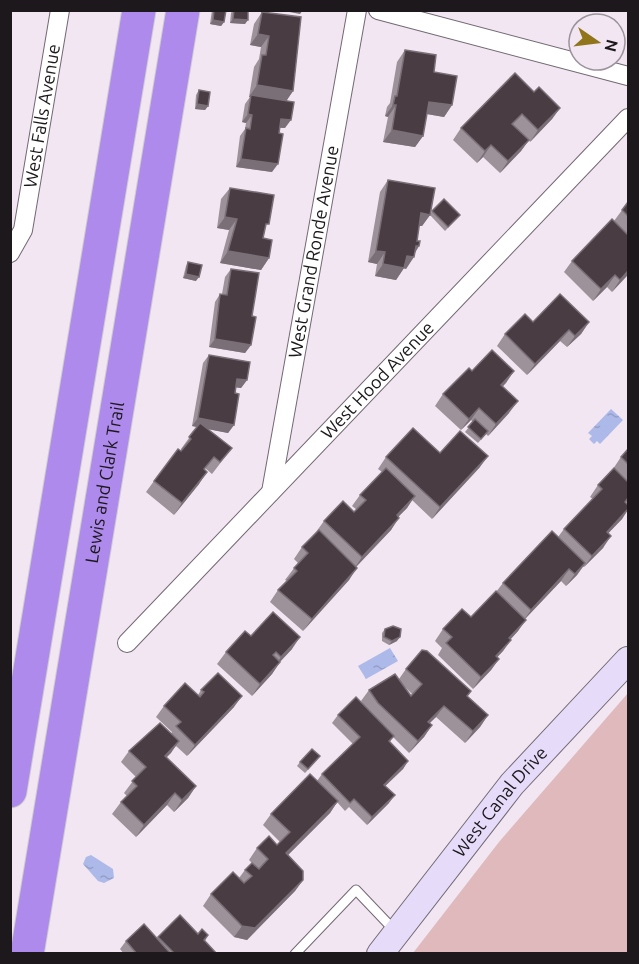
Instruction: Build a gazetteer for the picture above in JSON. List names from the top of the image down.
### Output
{
  "streets": {
    "highway": ["Lewis and Clark Trail"],
    "street": [
      "West Falls Avenue",
      "West Grand Ronde Avenue",
      "West Hood Avenue",
      "West Canal Drive"
    ]
  },
  "crossings": [
    ["West Grand Ronde Avenue", "West Hood Avenue"]
  ],
  "north": "right"
}
